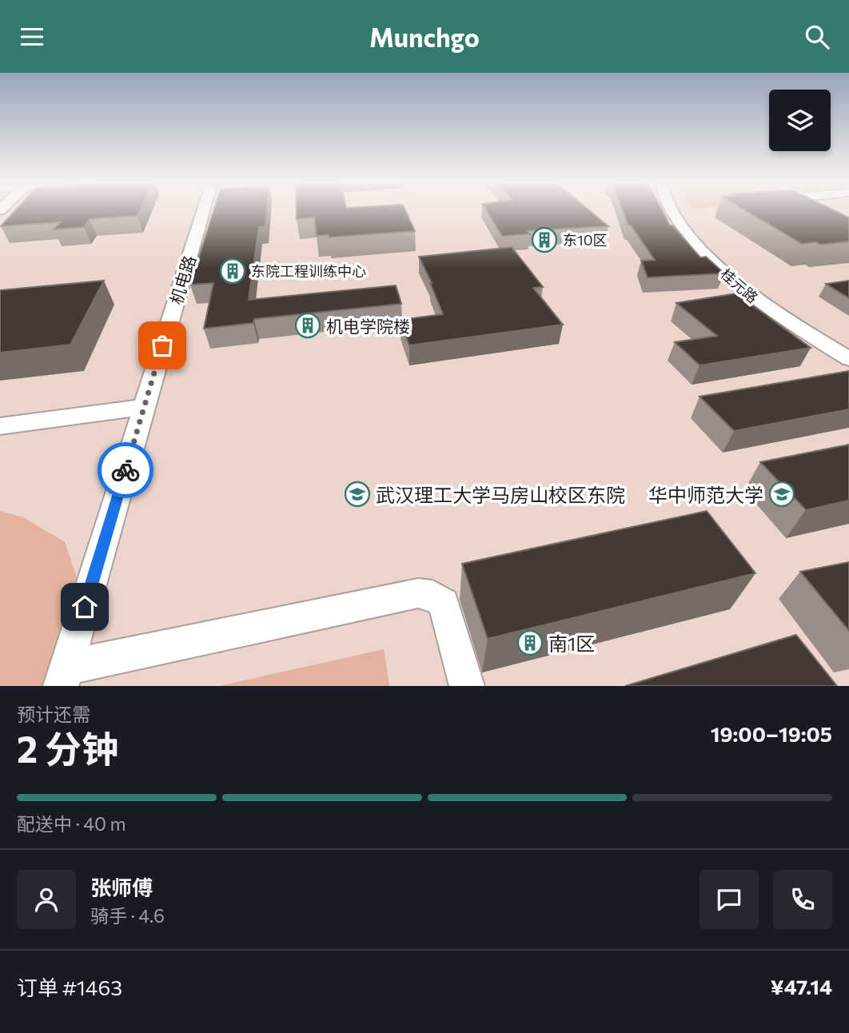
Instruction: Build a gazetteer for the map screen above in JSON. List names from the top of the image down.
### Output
{
  "streets": {
    "street": ["机电路", "桂元路"]
  },
  "places": {
    "building": [
      "东10区",
      "东院工程训练中心",
      "机电学院楼",
      "南1区"
    ],
    "school or university": ["武汉理工大学马房山校区东院", "华中师范大学"]
  },
  "page": {
    "header": "Munchgo",
    "heading": ["2 分钟", "预计还需", "19:00–19:05"],
    "panel": [
      "张师傅",
      "骑手 · 4.6",
      "订单 #1463",
      "¥47.14"
    ],
    "bar": "配送中 · 40 m"
  }
}
